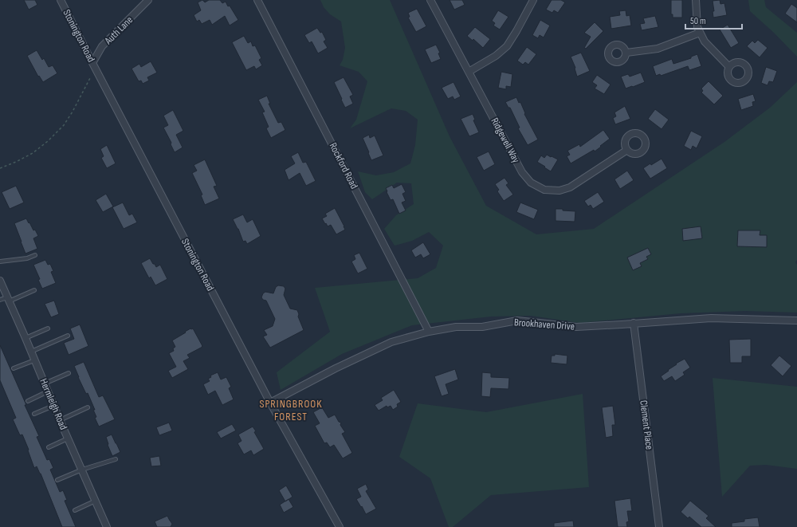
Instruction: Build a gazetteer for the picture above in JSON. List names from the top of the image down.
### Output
{
  "streets": {
    "street": [
      "Auth Lane",
      "Stonington Road",
      "Ridgewell Way",
      "Rockford Road",
      "Brookhaven Drive",
      "Hermleigh Road",
      "Clement Place"
    ]
  },
  "crossings": [
    ["Auth Lane", "Stonington Road"],
    ["Stonington Road", "Brookhaven Drive"],
    ["Rockford Road", "Brookhaven Drive"],
    ["Brookhaven Drive", "Clement Place"]
  ],
  "districts": ["SPRINGBROOK FOREST"],
  "scale_bar": "50 m"
}
